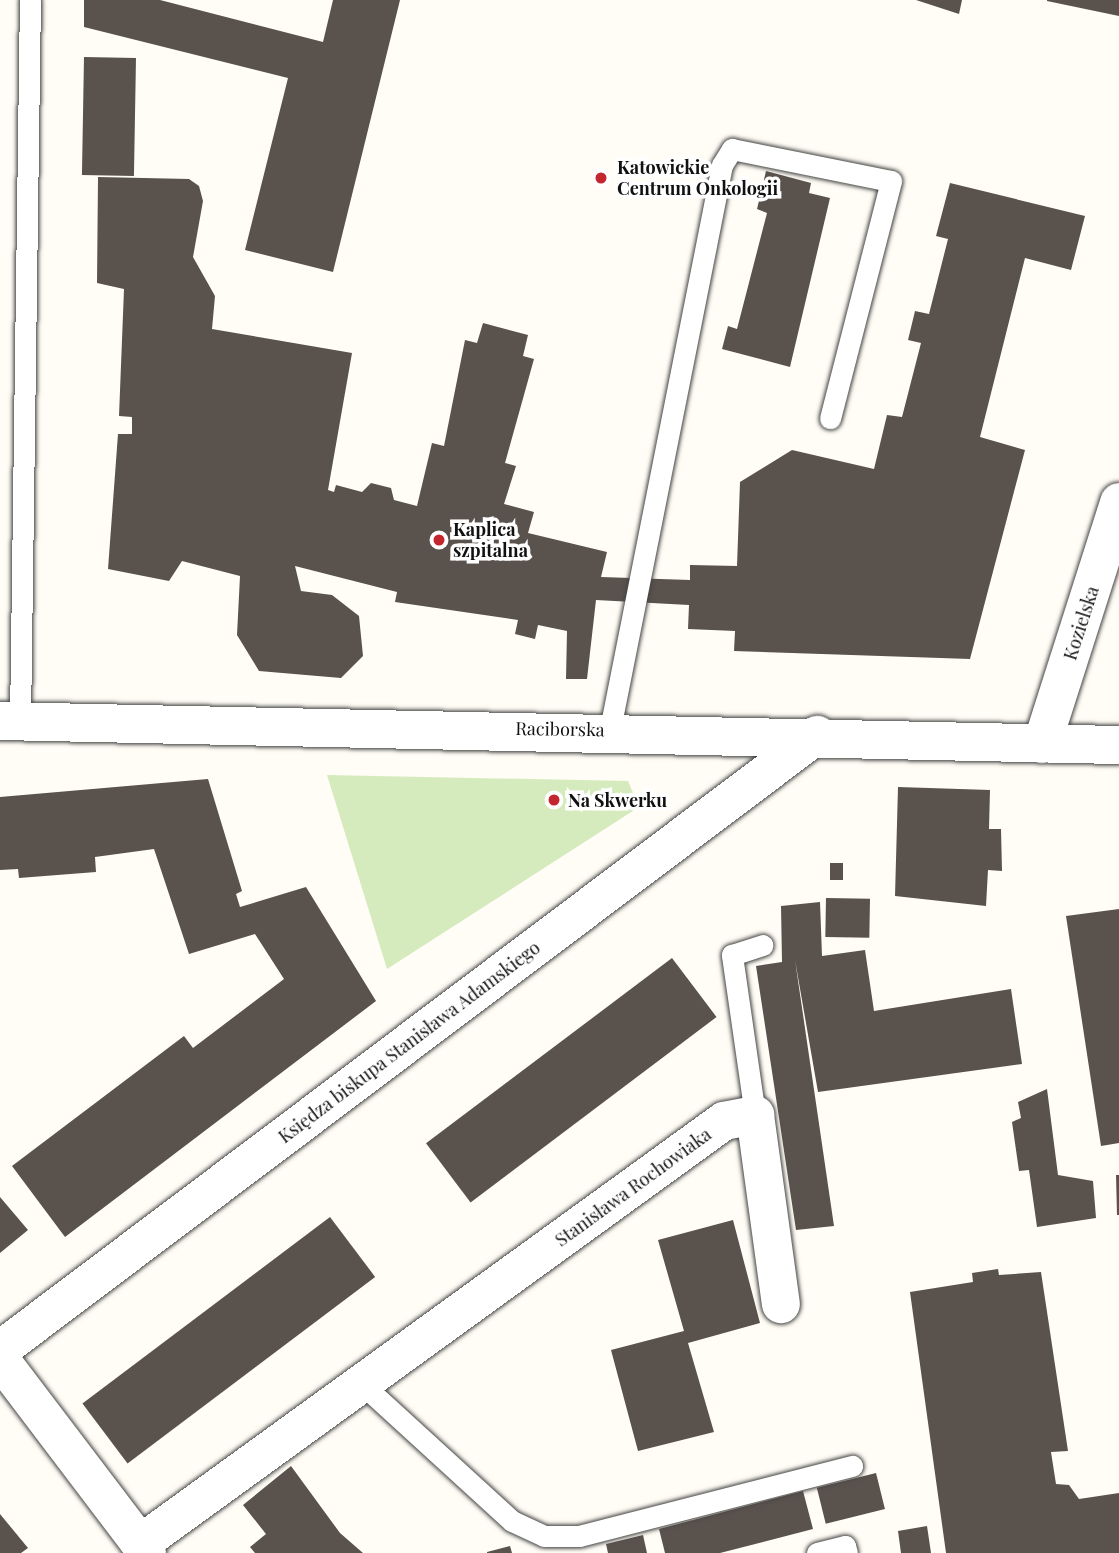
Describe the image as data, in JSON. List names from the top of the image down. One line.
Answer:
{"streets":{"street":["Kozielska","Raciborska","Księdza biskupa Stanisława Adamskiego","Stanisława Rochowiaka"]},"crossings":[["Kozielska","Raciborska"],["Raciborska","Księdza biskupa Stanisława Adamskiego"]],"places":["Katowickie Centrum Onkologii","Kaplica szpitalna","Na Skwerku"]}
